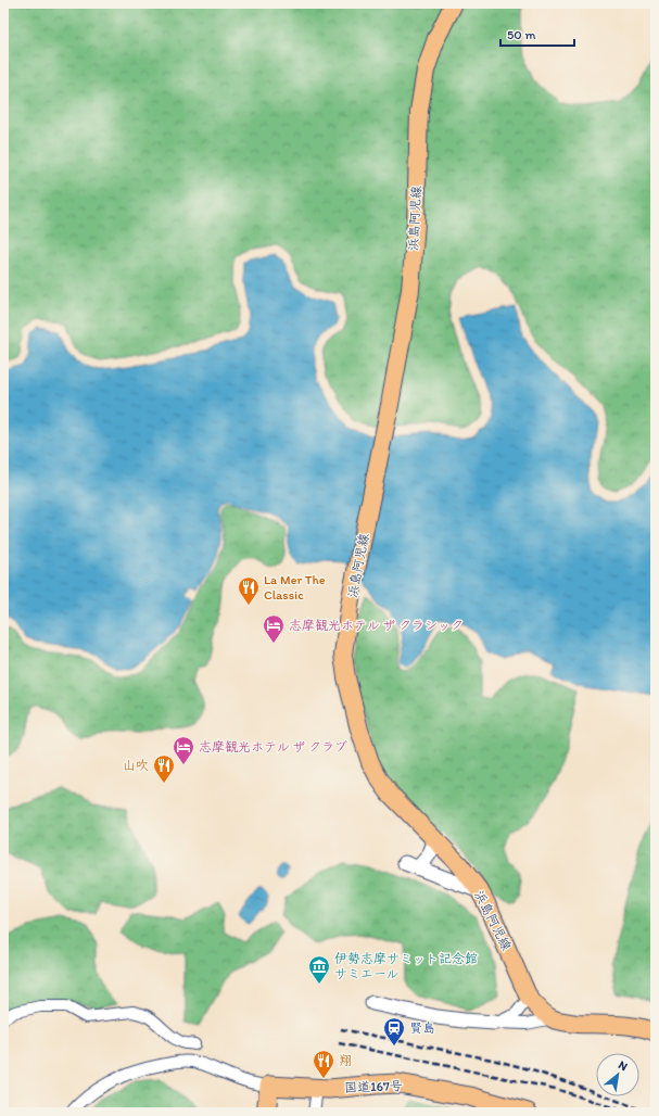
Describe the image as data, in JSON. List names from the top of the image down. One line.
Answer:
{"streets":{"highway":["国道167号"],"main road":["浜島阿児線"]},"places":{"restaurant":["La Mer The Classic","山吹","翔"],"hotel":["志摩観光ホテル ザ クラシック","志摩観光ホテル ザ クラブ"],"museum":["伊勢志摩サミット記念館 サミエール"],"station":["賢島"]},"scale_bar":"50 m","north":"top right"}
